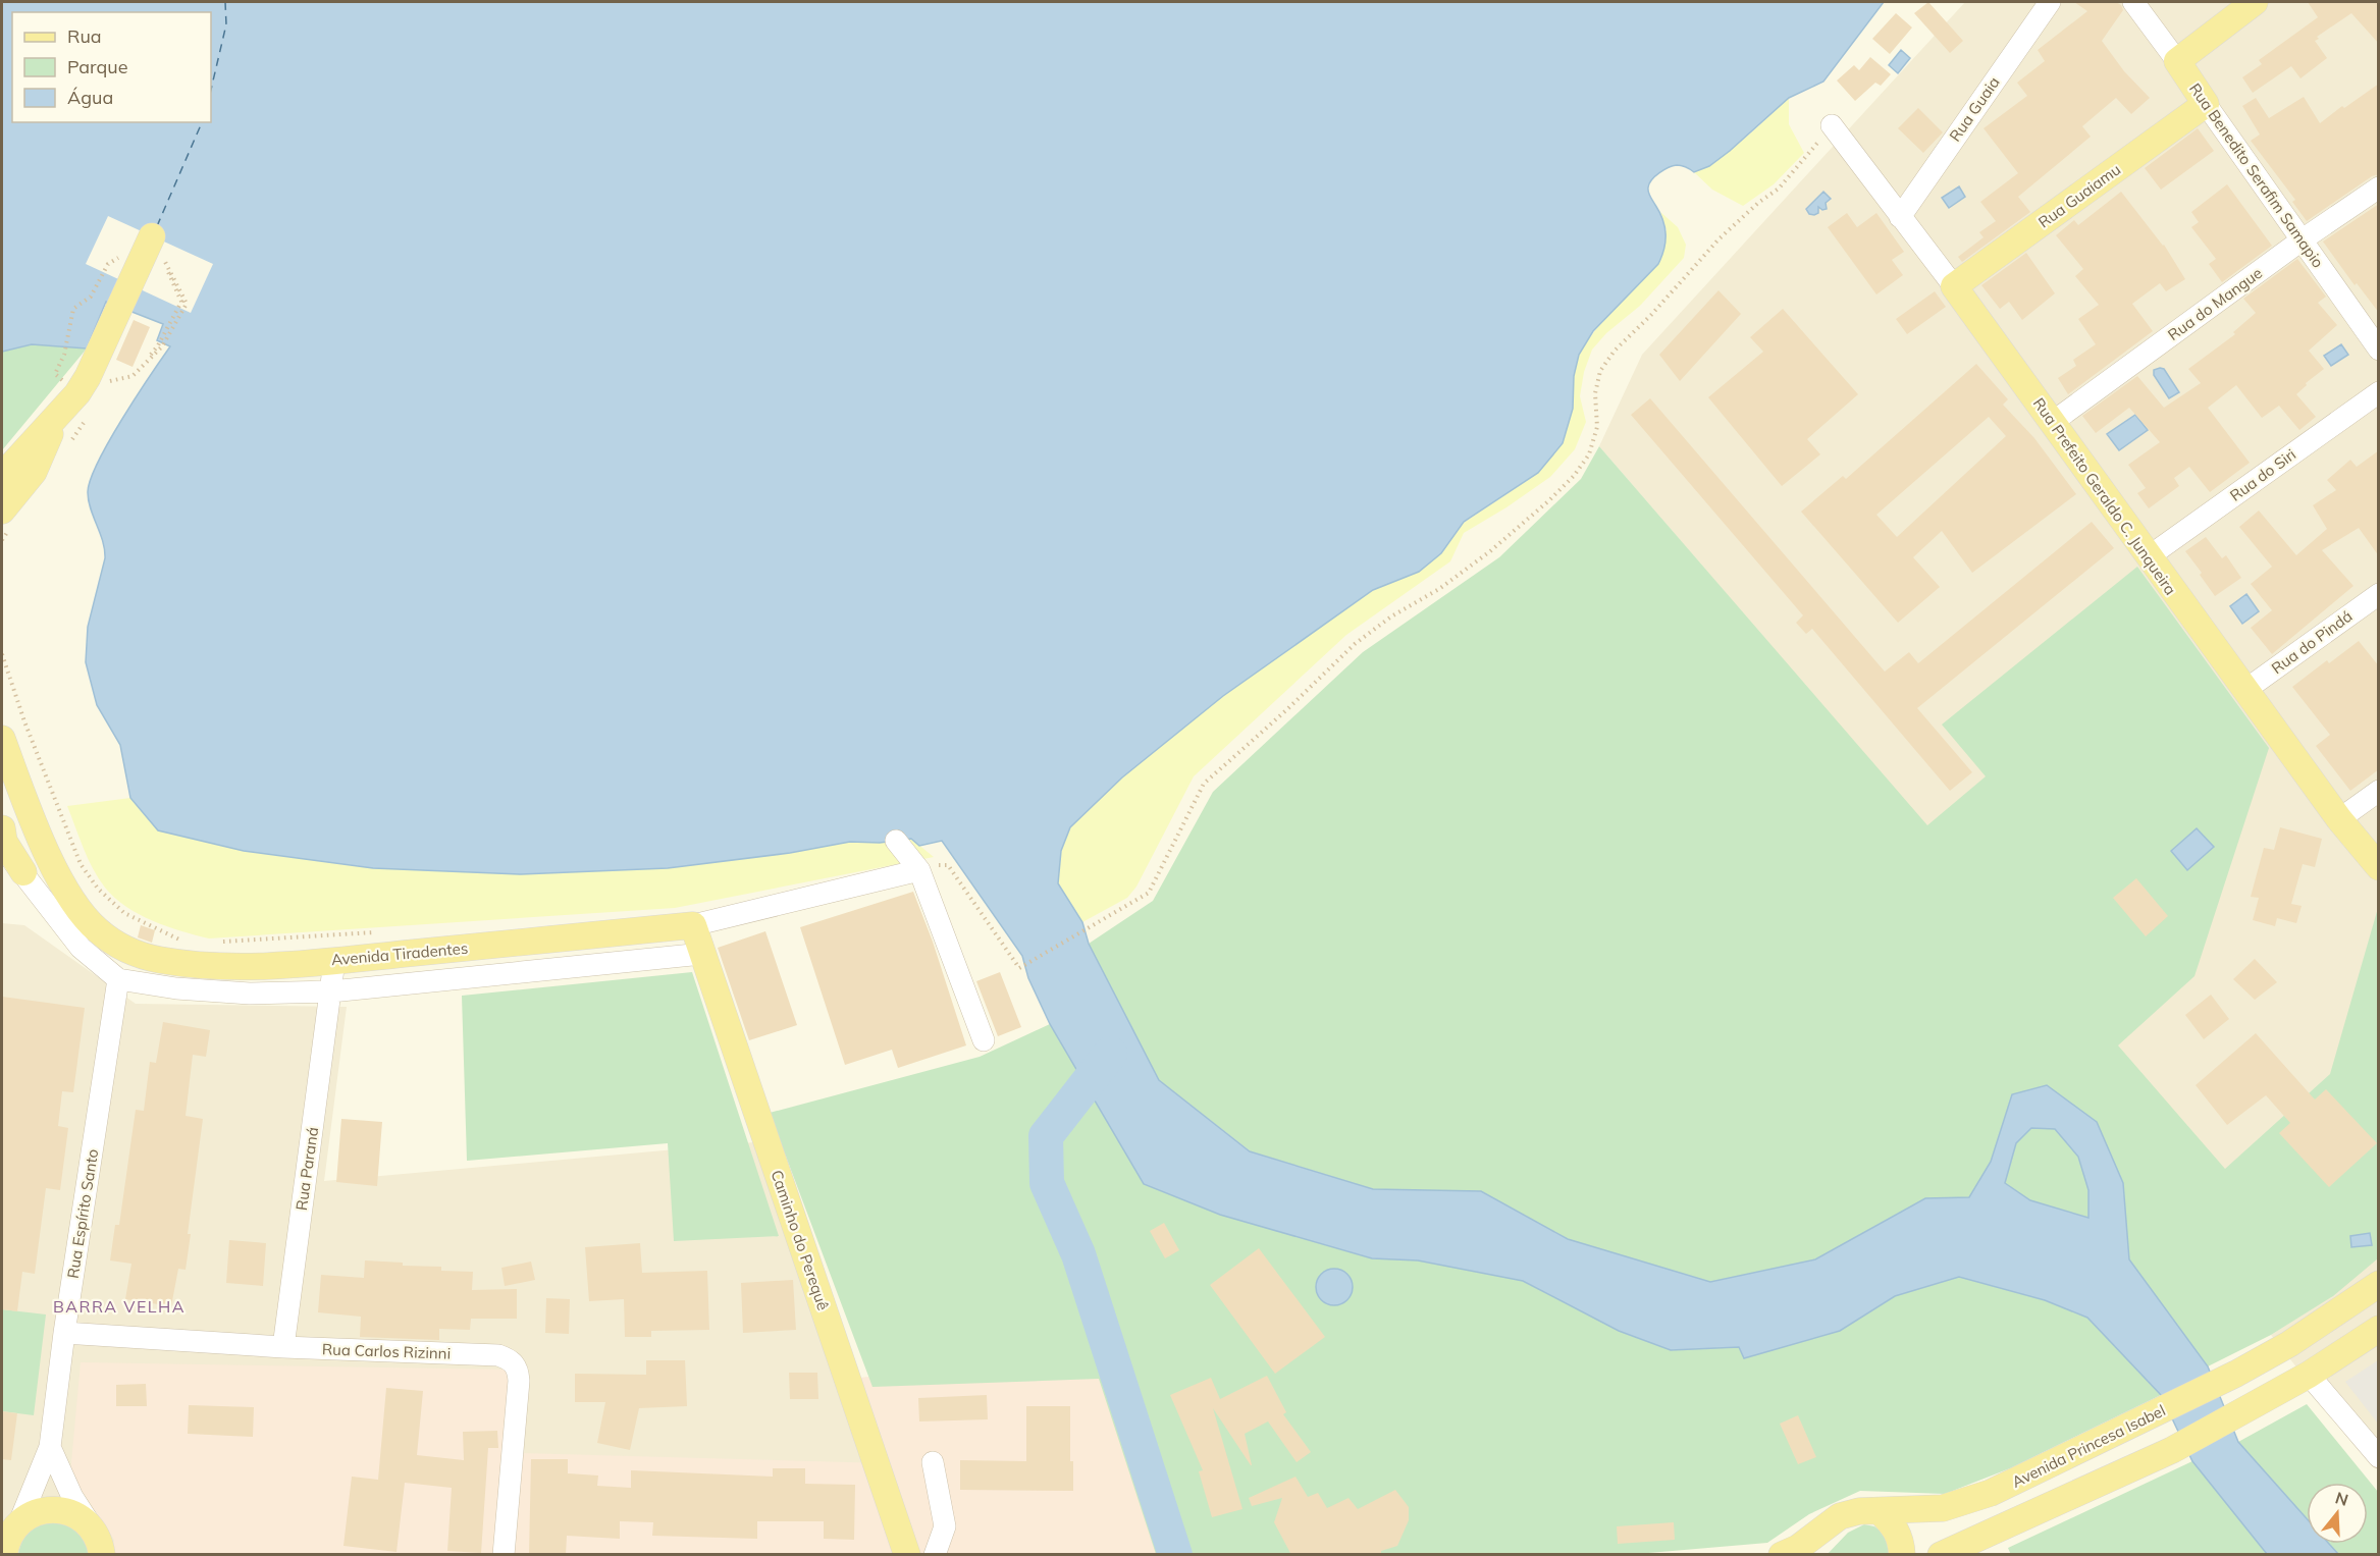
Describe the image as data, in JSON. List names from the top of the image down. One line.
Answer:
{"streets":{"main road":["Rua Benedito Serafim Samapio","Rua Guaiamu","Rua Prefeito Geraldo C. Junqueira","Avenida Tiradentes","Caminho do Perequê","Avenida Princesa Isabel"],"street":["Rua Guaia","Rua do Mangue","Rua do Siri","Rua do Pindá","Rua Paraná","Rua Espírito Santo","Rua Carlos Rizinni"]},"crossings":[["Rua Guaia","Rua Prefeito Geraldo C. Junqueira"],["Rua Benedito Serafim Samapio","Rua Guaiamu"],["Rua Benedito Serafim Samapio","Rua do Mangue"],["Rua Guaiamu","Rua Prefeito Geraldo C. Junqueira"],["Rua do Mangue","Rua Prefeito Geraldo C. Junqueira"],["Rua do Siri","Rua Prefeito Geraldo C. Junqueira"],["Rua Prefeito Geraldo C. Junqueira","Rua do Pindá"],["Avenida Tiradentes","Rua Paraná"],["Avenida Tiradentes","Rua Espírito Santo"],["Avenida Tiradentes","Caminho do Perequê"],["Rua Paraná","Rua Carlos Rizinni"],["Rua Espírito Santo","Rua Carlos Rizinni"]],"districts":["BARRA VELHA"],"legend":["Rua","Parque","Água"],"north":"top"}
